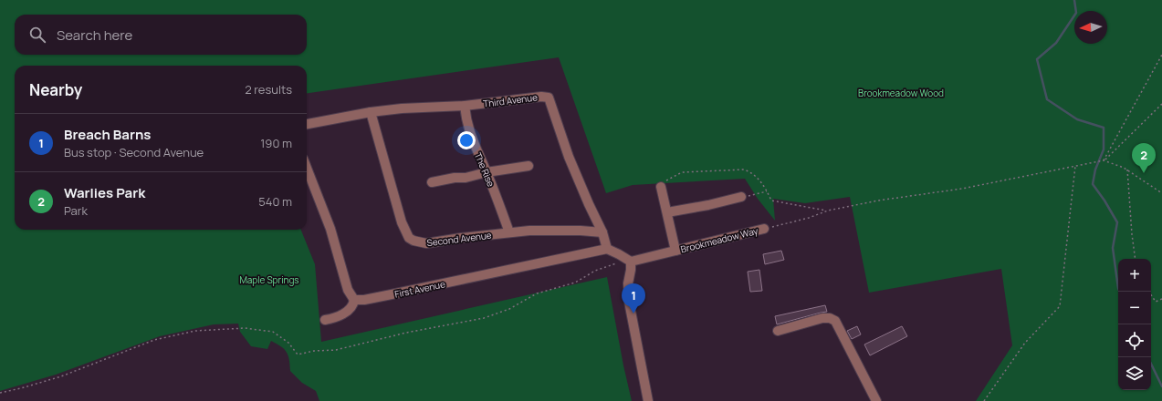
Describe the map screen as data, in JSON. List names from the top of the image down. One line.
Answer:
{"streets":{"street":["Third Avenue","The Rise","Second Avenue","Brookmeadow Way","First Avenue"]},"crossings":[["Third Avenue","The Rise"],["Third Avenue","Second Avenue"],["The Rise","Second Avenue"]],"parks":["Brookmeadow Wood","Maple Springs"],"north":"left","page":{"search":"Search here","heading":["Nearby","2 results"],"list":[{"mark":"1","name":"Breach Barns","note":"Bus stop · Second Avenue","value":"190 m"},{"mark":"2","name":"Warlies Park","note":"Park","value":"540 m"}],"pins":["2","1"],"map_buttons":["+","−"]}}
